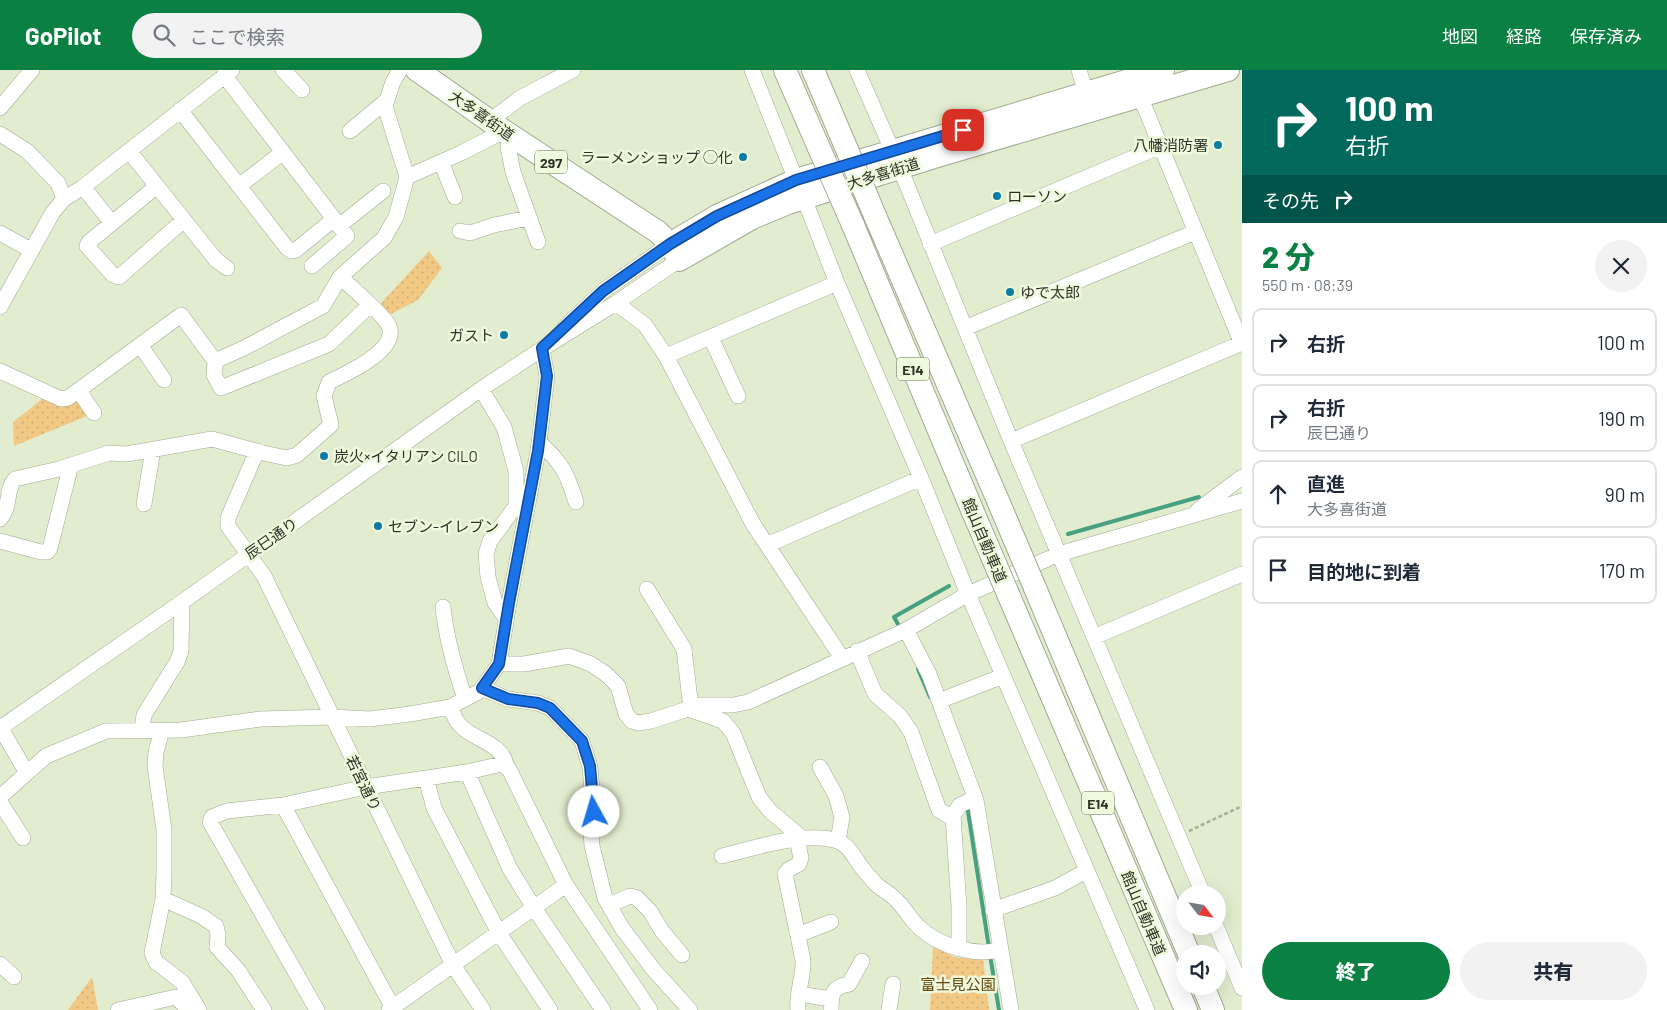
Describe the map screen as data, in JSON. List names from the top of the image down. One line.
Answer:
{"streets":{"highway":["大多喜街道","297","E14","館山自動車道"],"street":["辰巳通り","若宮通り"]},"crossings":[["大多喜街道","辰巳通り"],["辰巳通り","若宮通り"]],"parks":["富士見公園"],"places":["八幡消防署","ラーメンショップ ◯化","ローソン","ゆで太郎","ガスト","炭火×イタリアン CILO","セブン-イレブン"],"north":"bottom right","page":{"header":"GoPilot","search":"ここで検索","nav":["地図","経路","保存済み"],"turn":["100 m","右折"],"then":"その先","heading":["2 分","550 m · 08:39"],"list":[{"name":"右折","value":"100 m"},{"name":"右折","note":"辰巳通り","value":"190 m"},{"name":"直進","note":"大多喜街道","value":"90 m"},{"name":"目的地に到着","value":"170 m"}],"buttons":["終了","共有"]}}
